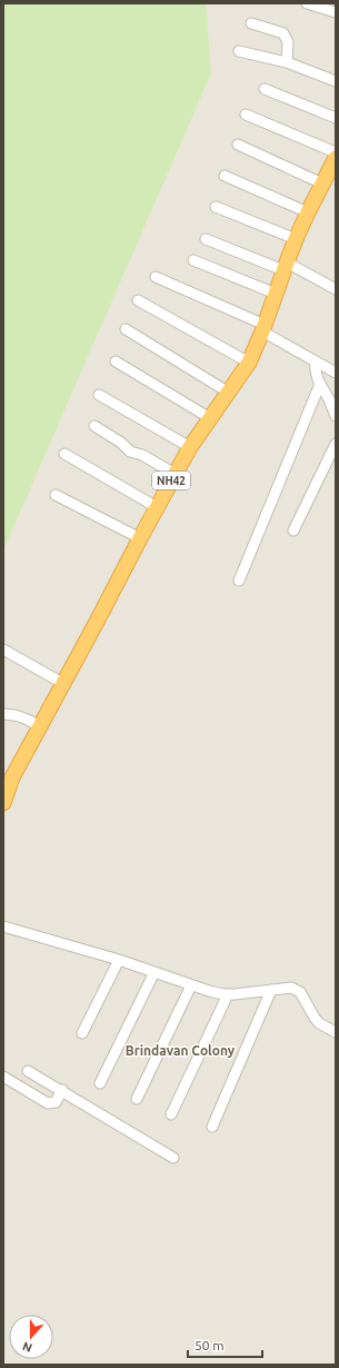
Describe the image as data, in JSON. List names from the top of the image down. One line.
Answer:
{"streets":{"highway":["NH42"]},"districts":["Brindavan Colony"],"scale_bar":"50 m","north":"bottom"}
